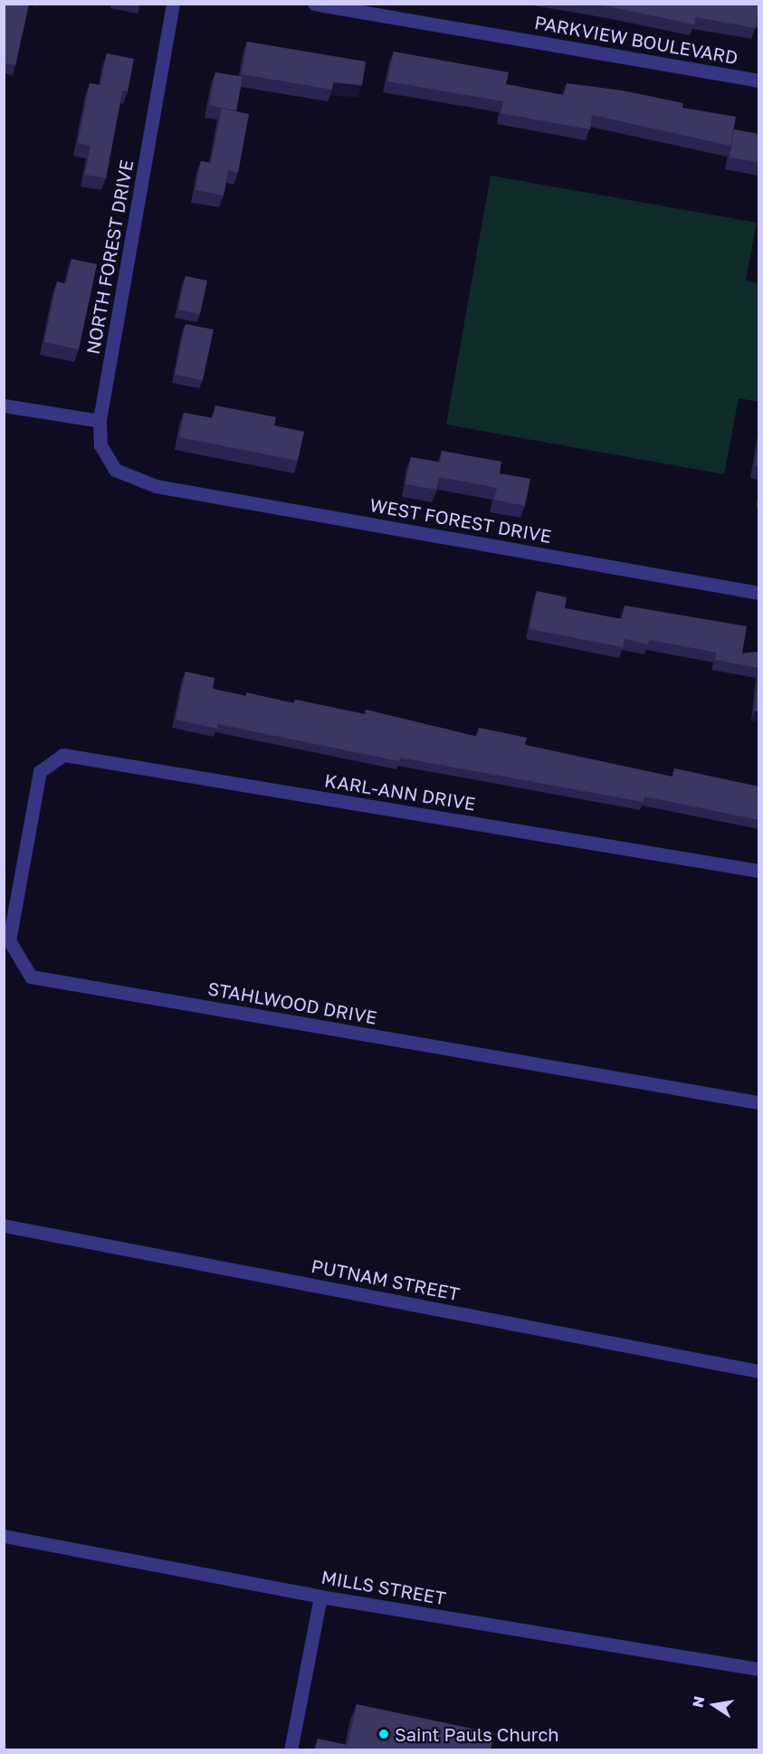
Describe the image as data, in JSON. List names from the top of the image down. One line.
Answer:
{"streets":{"street":["PARKVIEW BOULEVARD","NORTH FOREST DRIVE","WEST FOREST DRIVE","KARL-ANN DRIVE","STAHLWOOD DRIVE","PUTNAM STREET","MILLS STREET"]},"crossings":[["NORTH FOREST DRIVE","WEST FOREST DRIVE"],["KARL-ANN DRIVE","STAHLWOOD DRIVE"]],"places":["Saint Pauls Church"],"north":"left"}
